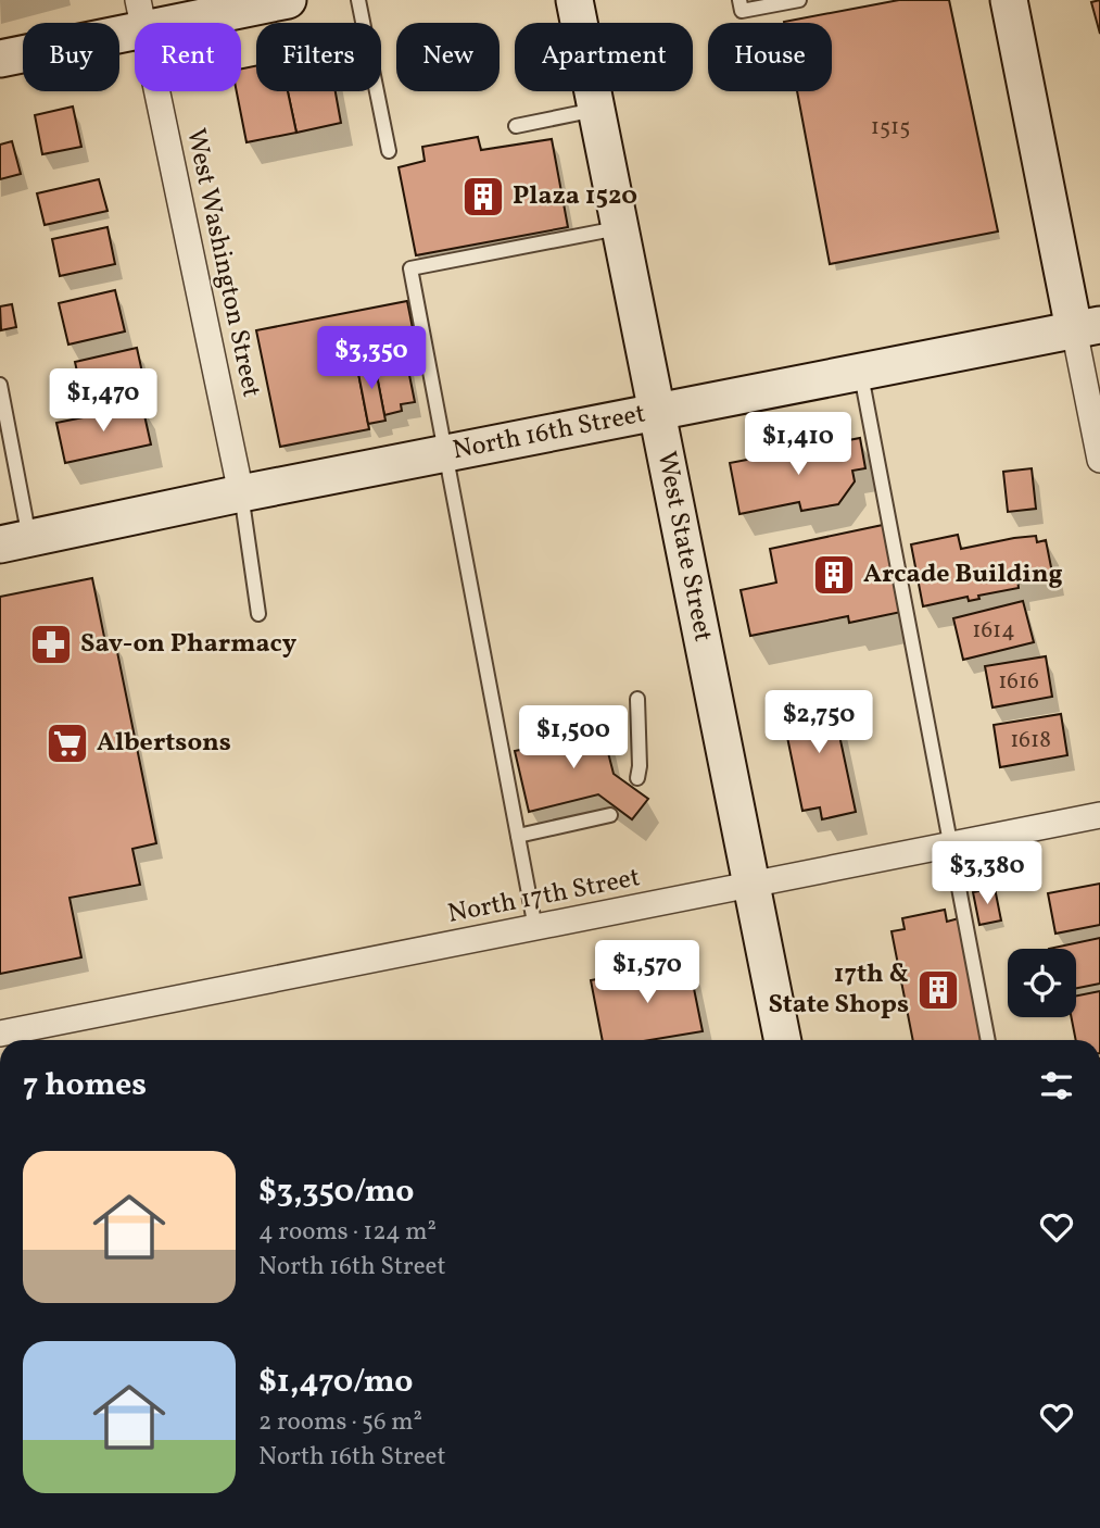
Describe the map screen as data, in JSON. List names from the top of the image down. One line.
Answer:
{"streets":{"main road":["North 16th Street","West State Street"],"street":["West Washington Street","North 17th Street"]},"crossings":[["West Washington Street","North 16th Street"],["North 16th Street","West State Street"],["West State Street","North 17th Street"]],"places":{"building":["Plaza 1520","Arcade Building","17th & State Shops"],"pharmacy":["Sav-on Pharmacy"],"supermarket":["Albertsons"]},"house_numbers":["1515","1614","1616","1618"],"page":{"chip":["Buy","Rent","Filters","New","Apartment","House"],"price":["$3,350","$1,470","$1,410","$2,750","$1,500","$3,380","$1,570"],"heading":"7 homes","list":[{"name":"$3,350/mo","note":"4 rooms · 124 m² · North 16th Street"},{"name":"$1,470/mo","note":"2 rooms · 56 m² · North 16th Street"}]}}
